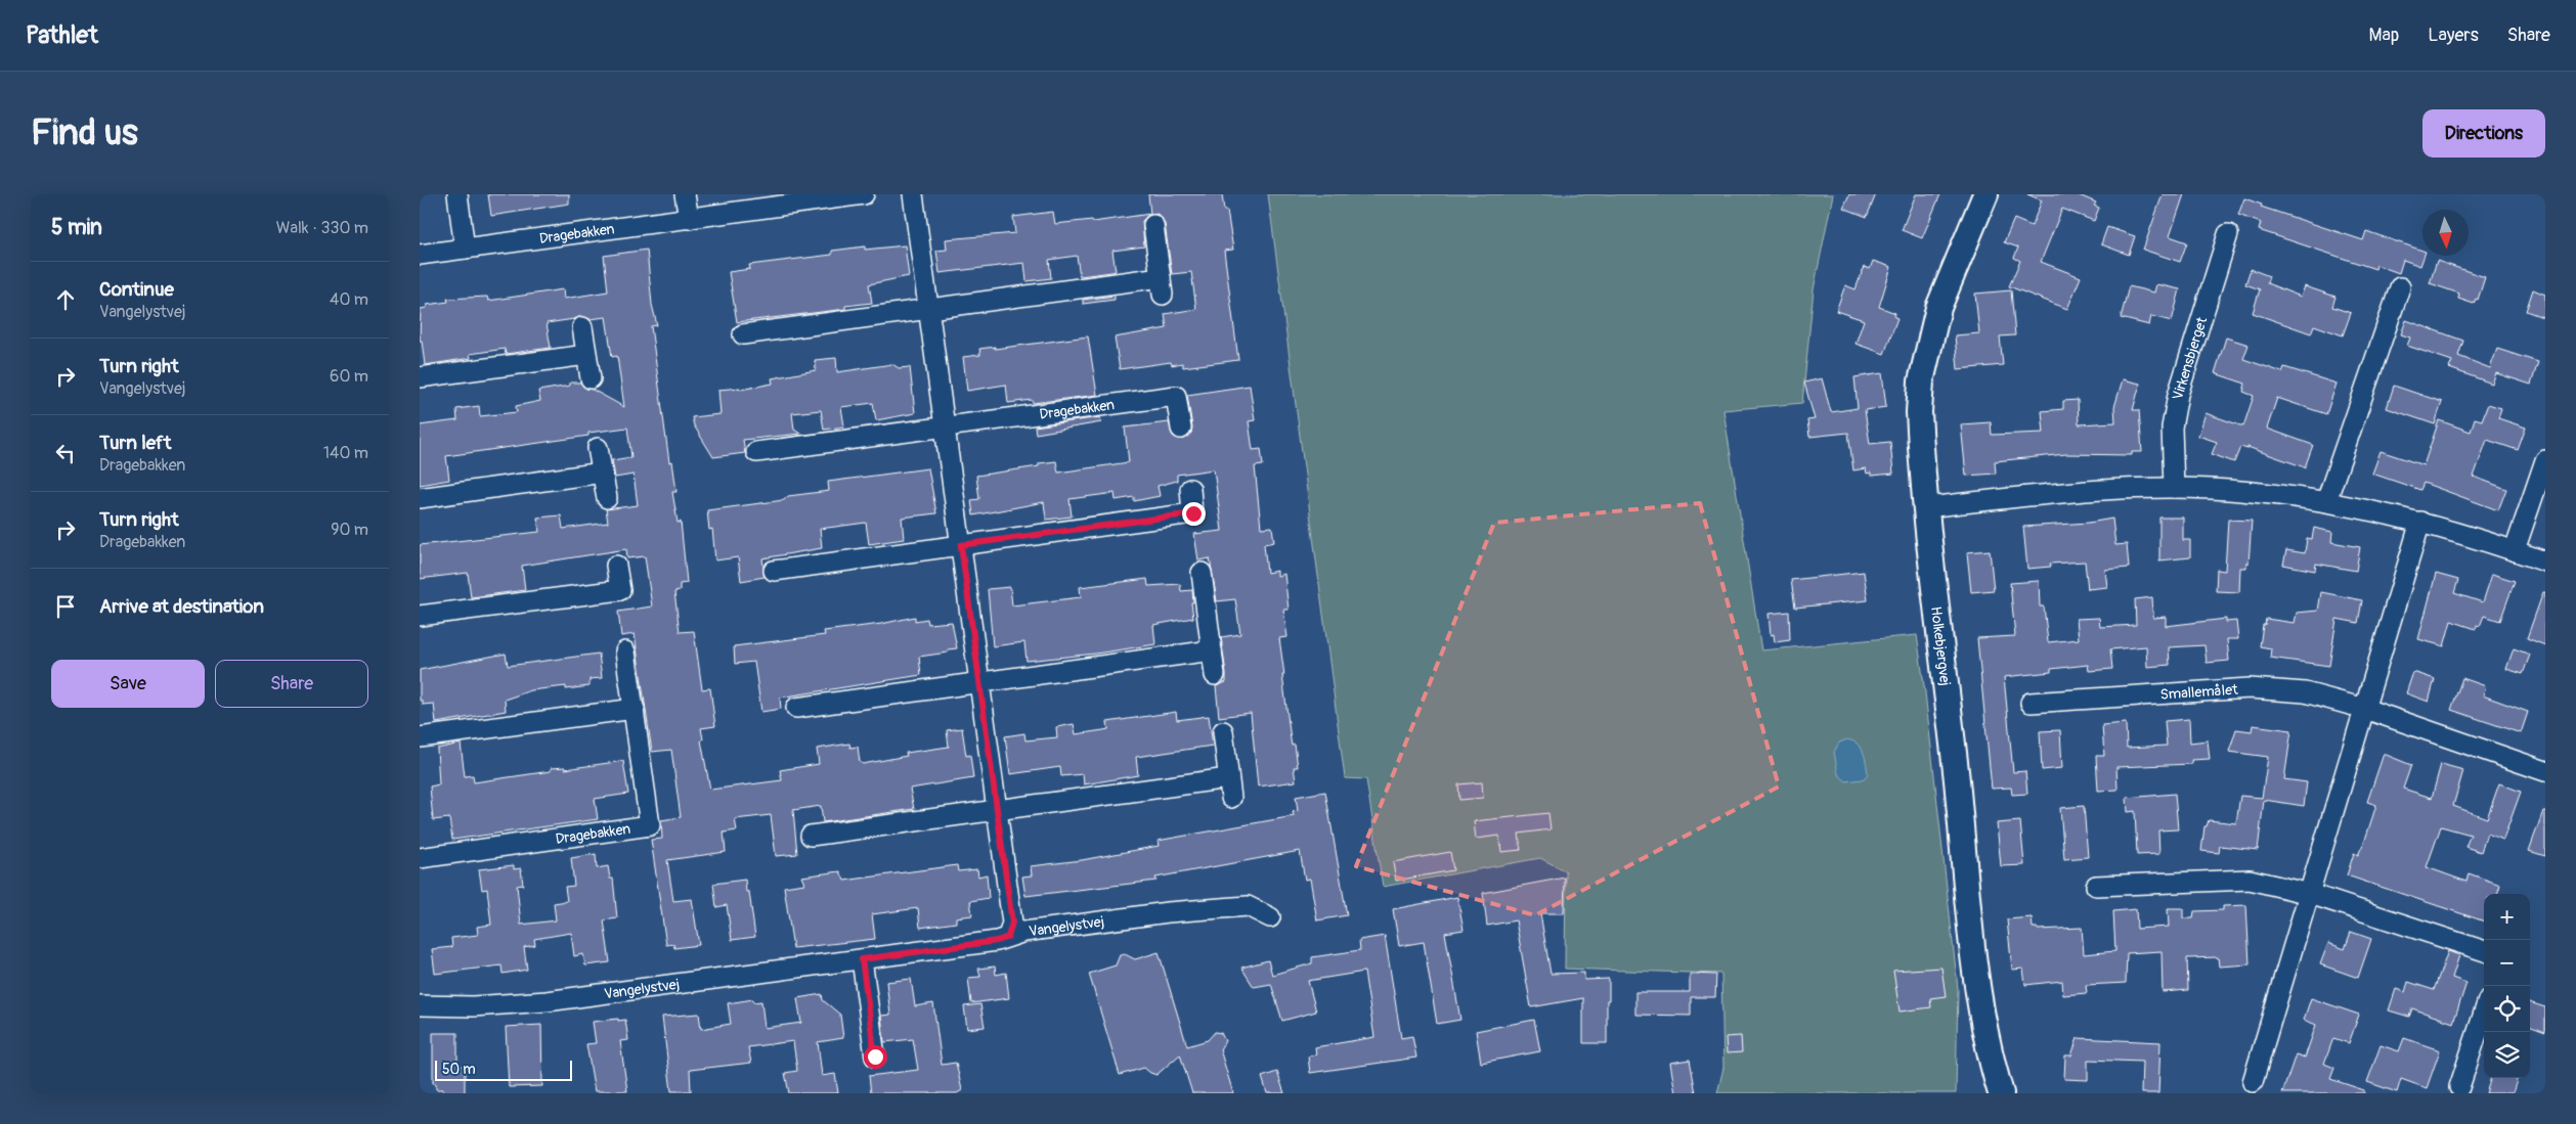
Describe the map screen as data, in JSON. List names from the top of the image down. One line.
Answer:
{"streets":{"street":["Dragebakken","Virkensbjerget","Holkebjergvej","Smallemålet","Vangelystvej"]},"scale_bar":"50 m","north":"bottom","page":{"header":"Pathlet","nav":["Map","Layers","Share"],"buttons":["Directions",["Save","Share"]],"title":"Find us","heading":["5 min","Walk · 330 m"],"list":[["Continue","Vangelystvej","40 m"],["Turn right","Vangelystvej","60 m"],["Turn left","Dragebakken","140 m"],["Turn right","Dragebakken","90 m"],"Arrive at destination"],"map_buttons":["+","−"],"scale":"50 m"}}
